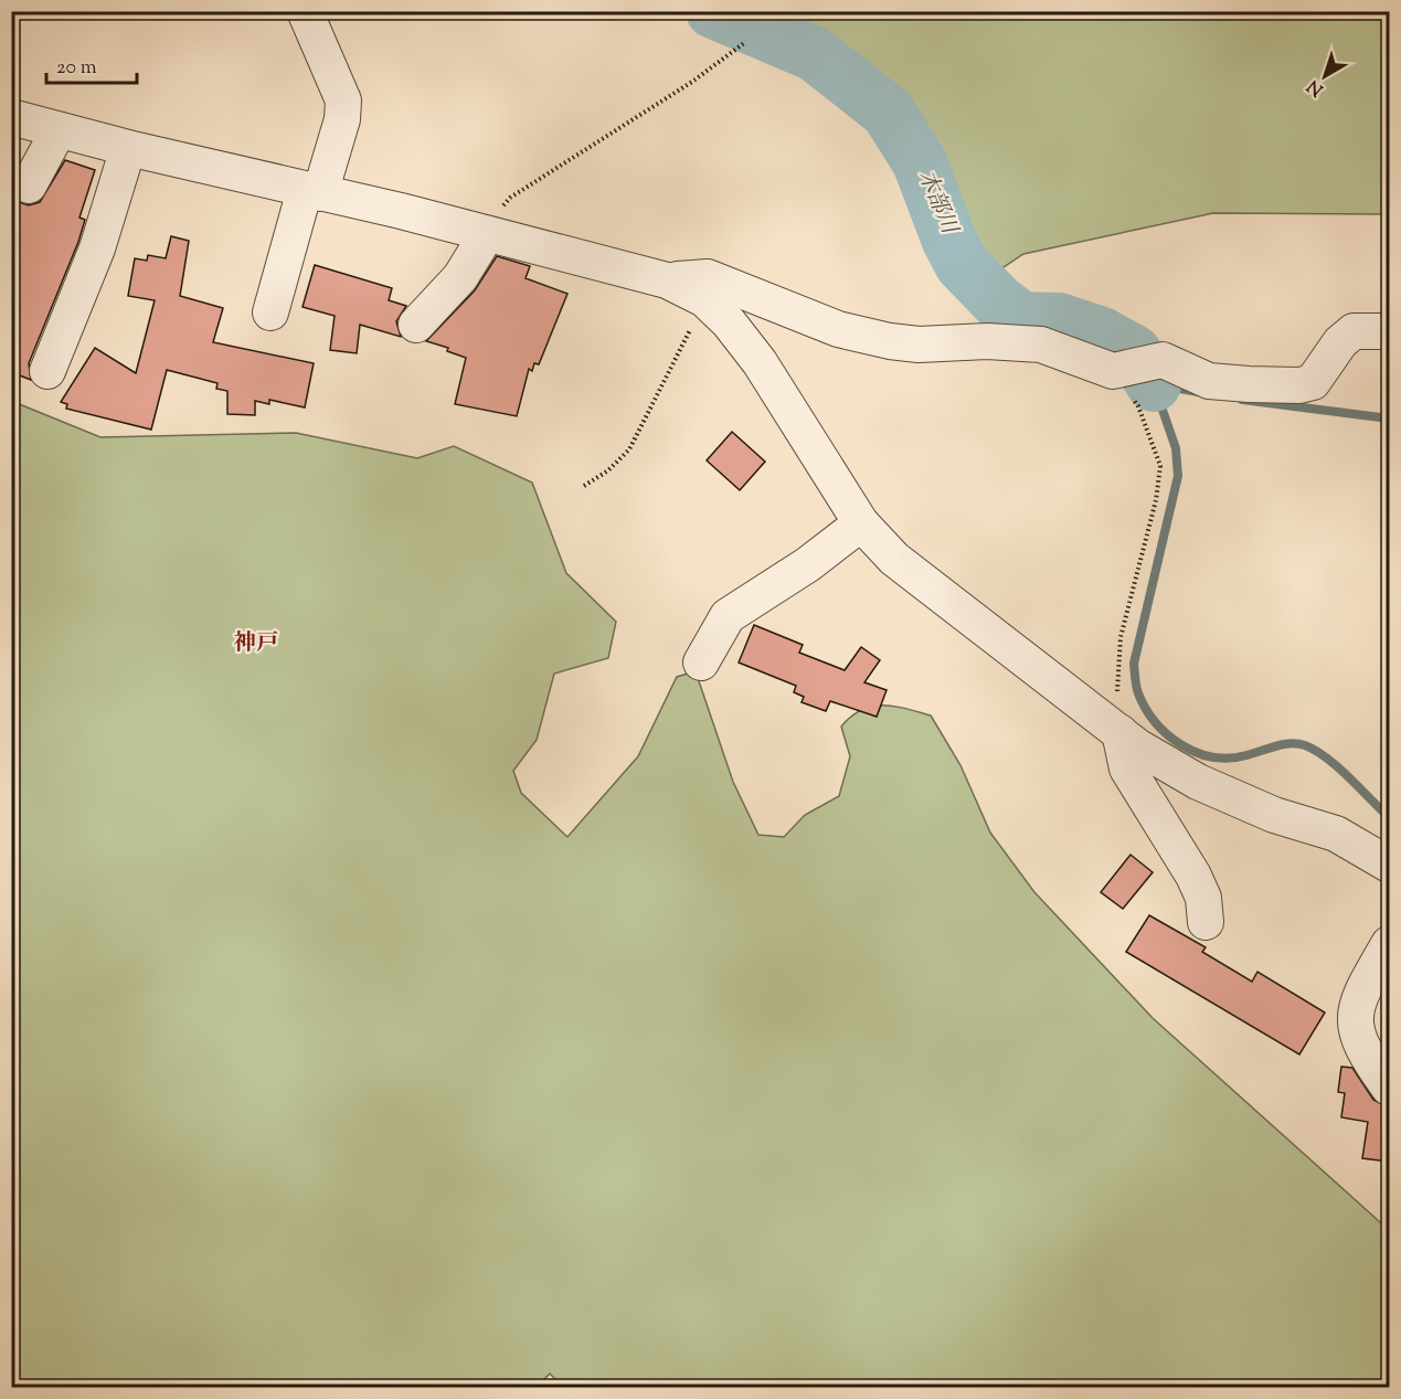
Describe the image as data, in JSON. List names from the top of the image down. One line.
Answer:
{"districts":["神戸"],"water":["木部川"],"scale_bar":"20 m","north":"bottom left"}
